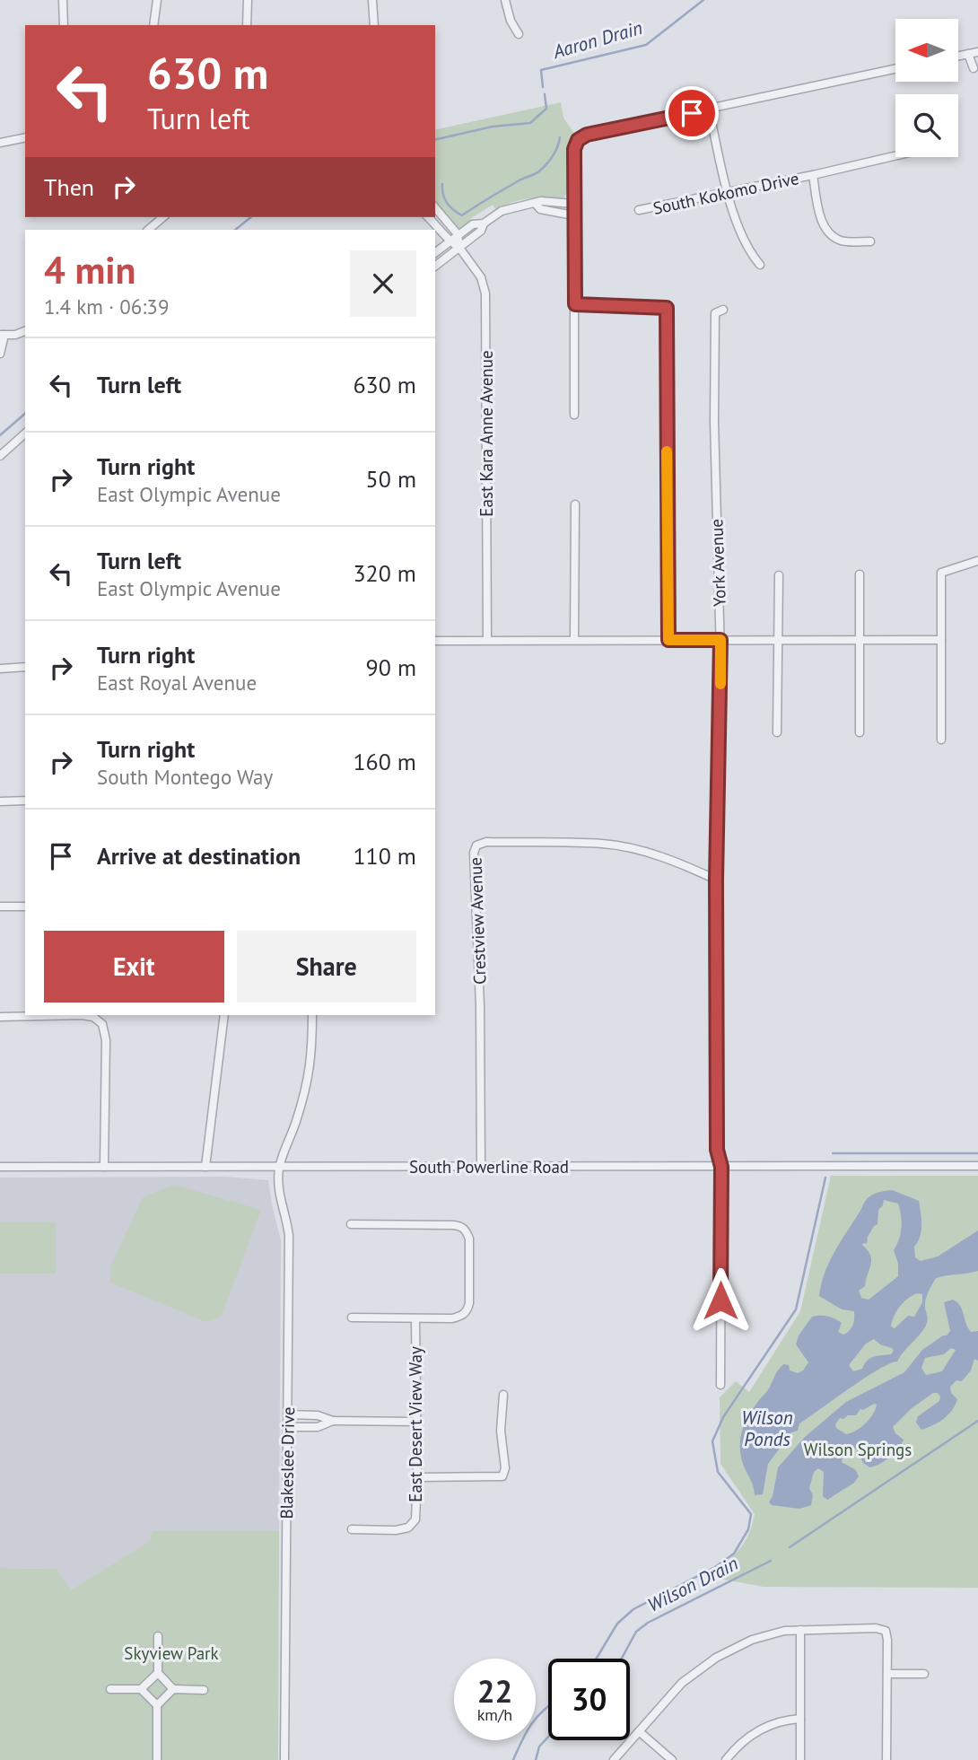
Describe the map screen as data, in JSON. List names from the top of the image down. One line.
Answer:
{"streets":{"street":["South Kokomo Drive","East Kara Anne Avenue","York Avenue","Crestview Avenue","South Powerline Road","East Desert View Way","Blakeslee Drive"]},"crossings":[["York Avenue","Crestview Avenue"],["York Avenue","South Powerline Road"],["Crestview Avenue","South Powerline Road"],["South Powerline Road","Blakeslee Drive"]],"water":["Aaron Drain","Wilson Ponds","Wilson Drain"],"parks":["Wilson Springs","Skyview Park"],"north":"left","page":{"turn":["630 m","Turn left"],"then":"Then","heading":["4 min","1.4 km · 06:39"],"list":[{"name":"Turn left","value":"630 m"},{"name":"Turn right","note":"East Olympic Avenue","value":"50 m"},{"name":"Turn left","note":"East Olympic Avenue","value":"320 m"},{"name":"Turn right","note":"East Royal Avenue","value":"90 m"},{"name":"Turn right","note":"South Montego Way","value":"160 m"},{"name":"Arrive at destination","value":"110 m"}],"buttons":["Exit","Share"],"speed":"22 km/h","limit":"30"}}
